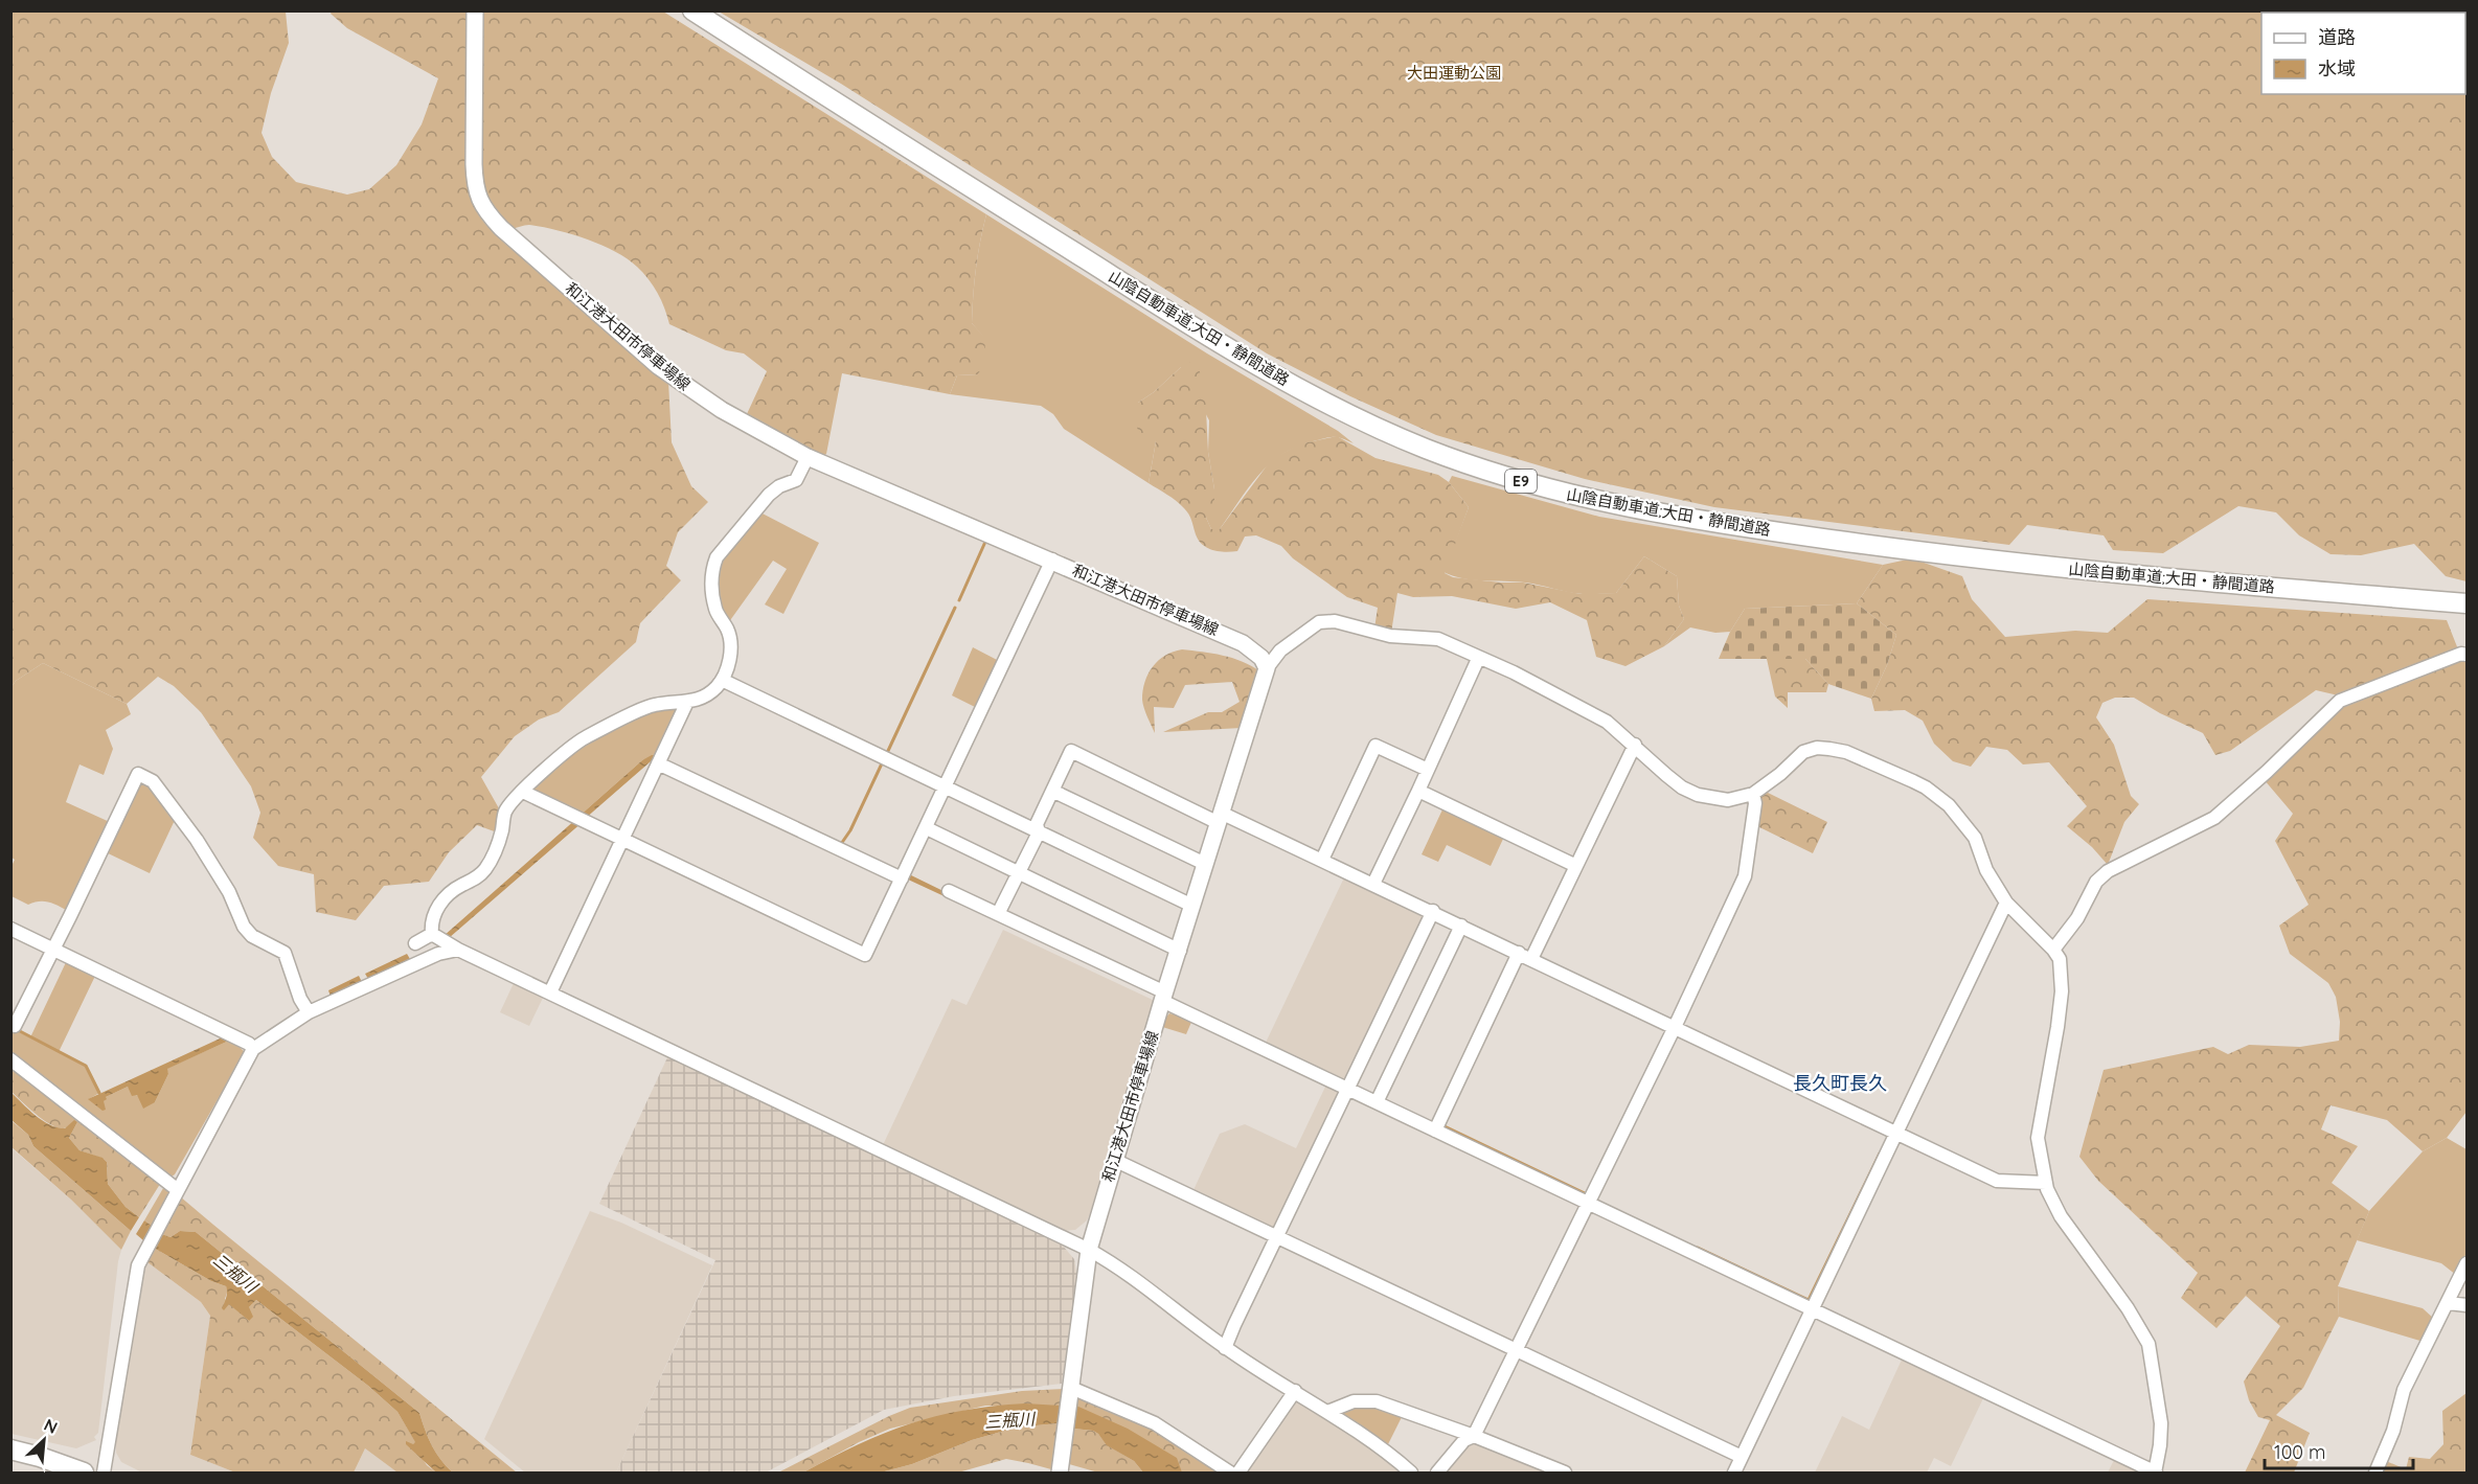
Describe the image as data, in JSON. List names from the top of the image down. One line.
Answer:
{"streets":{"highway":["山陰自動車道;大田・静間道路","E9"],"main road":["和江港大田市停車場線"]},"districts":["長久町長久"],"water":["三瓶川"],"parks":["大田運動公園"],"legend":["道路","水域"],"scale_bar":"100 m","north":"top right"}
